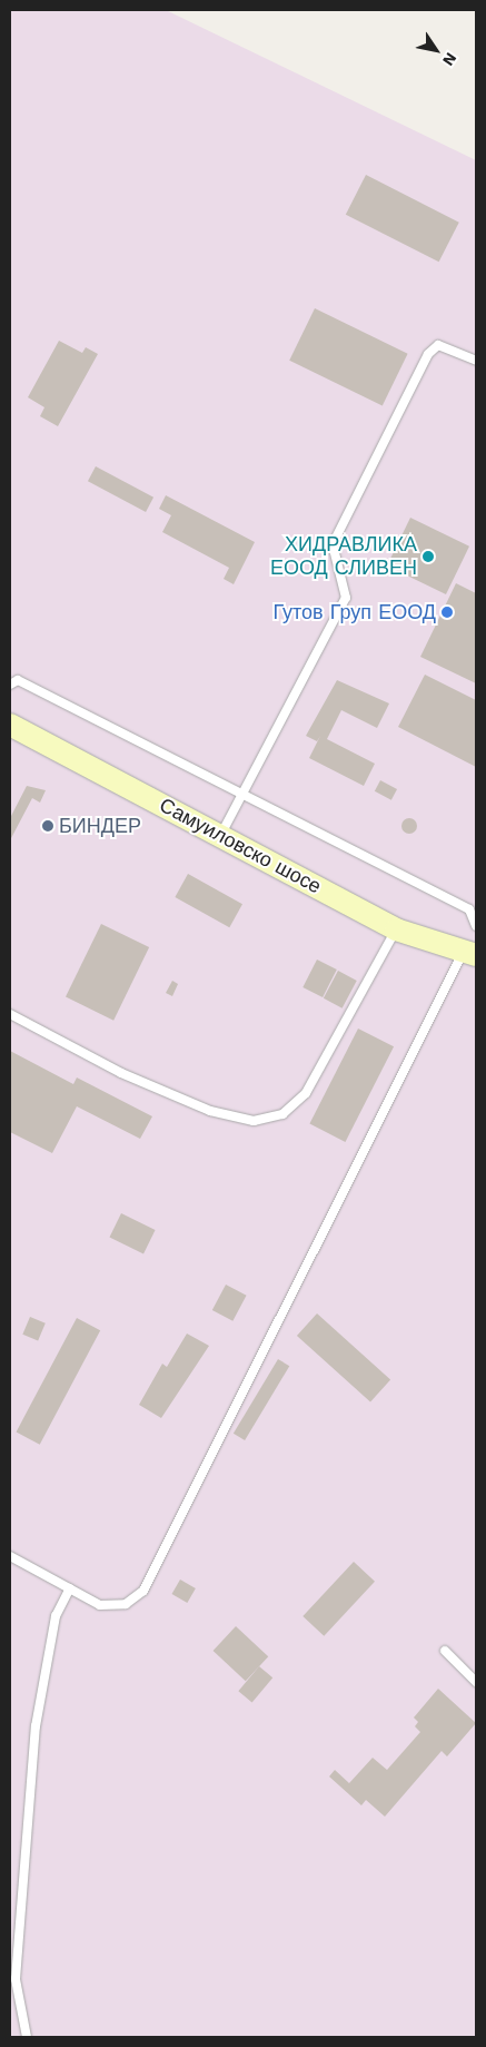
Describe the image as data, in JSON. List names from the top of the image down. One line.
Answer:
{"streets":{"street":["Самуиловско шосе"]},"places":["ХИДРАВЛИКА ЕООД СЛИВЕН","Гутов Груп ЕООД","БИНДЕР"],"north":"bottom right"}
